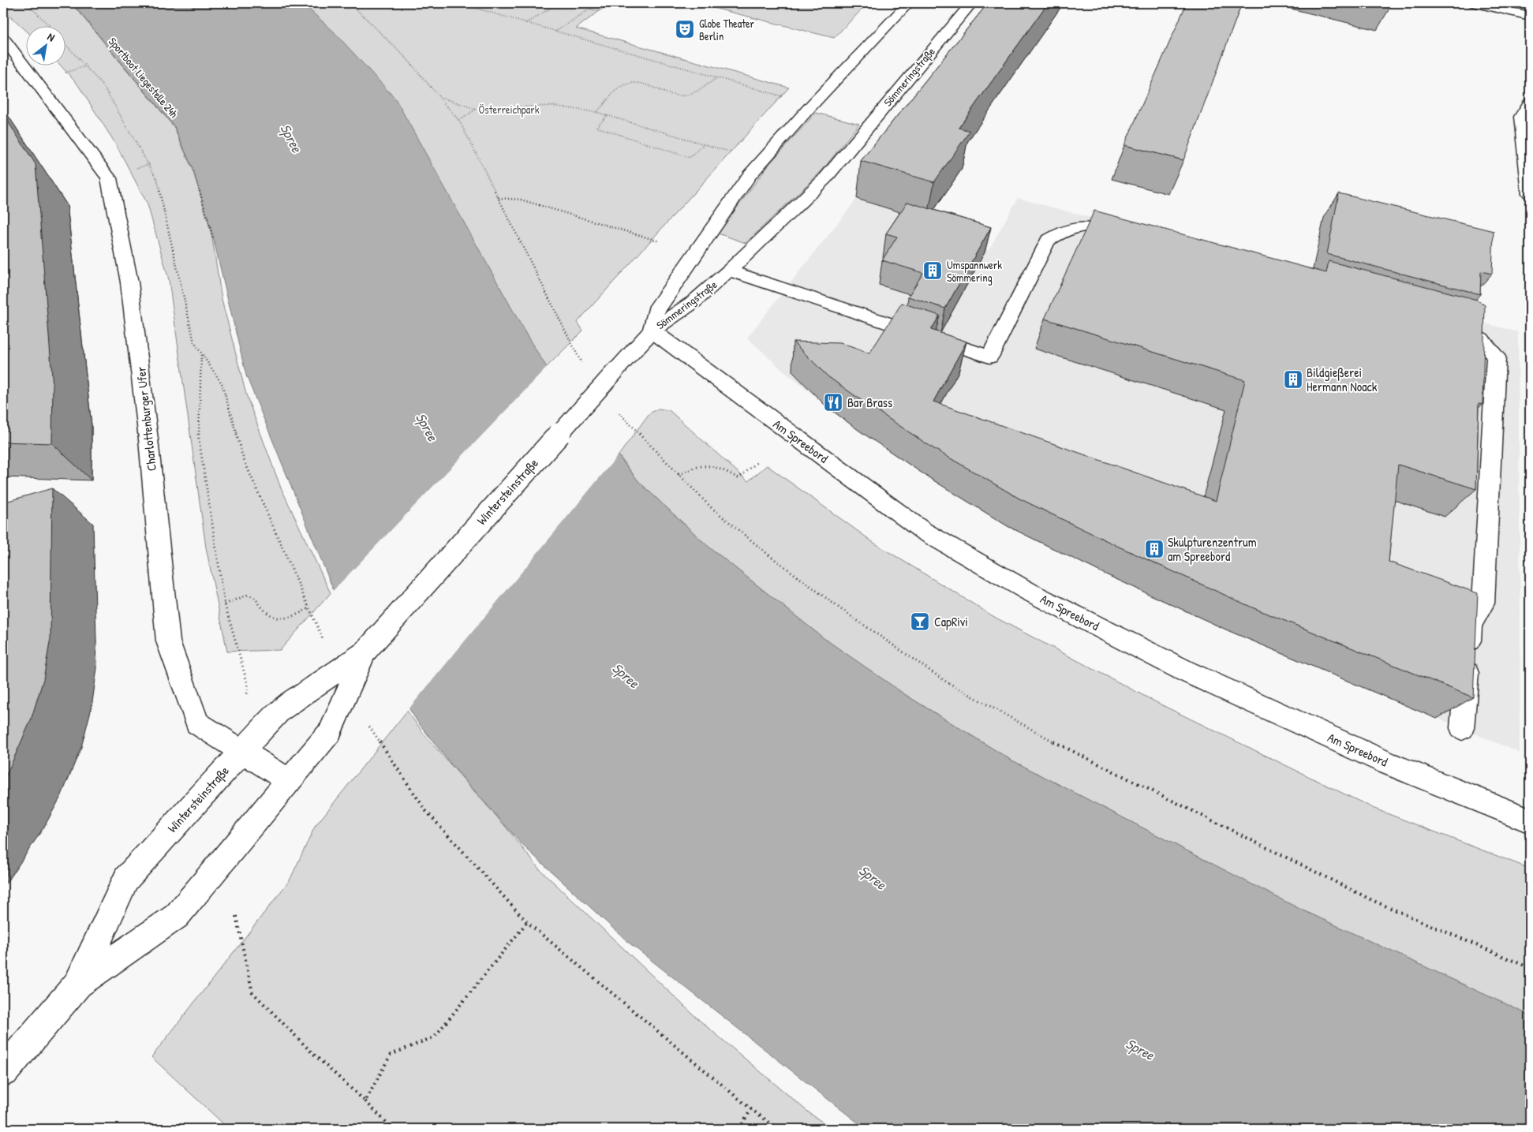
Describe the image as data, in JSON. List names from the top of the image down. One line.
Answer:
{"streets":{"street":["Sömmeringstraße","Charlottenburger Ufer","Am Spreebord","Wintersteinstraße"],"path":["Sportboot Liegestelle 24h"]},"crossings":[["Sömmeringstraße","Am Spreebord"],["Sömmeringstraße","Wintersteinstraße"],["Charlottenburger Ufer","Wintersteinstraße"],["Am Spreebord","Wintersteinstraße"]],"water":["Spree"],"parks":["Österreichpark"],"places":{"theatre":["Globe Theater Berlin"],"building":["Umspannwerk Sömmering","Bildgießerei Hermann Noack","Skulpturenzentrum am Spreebord"],"restaurant":["Bar Brass"],"bar":["CapRivi"]},"north":"top right"}
